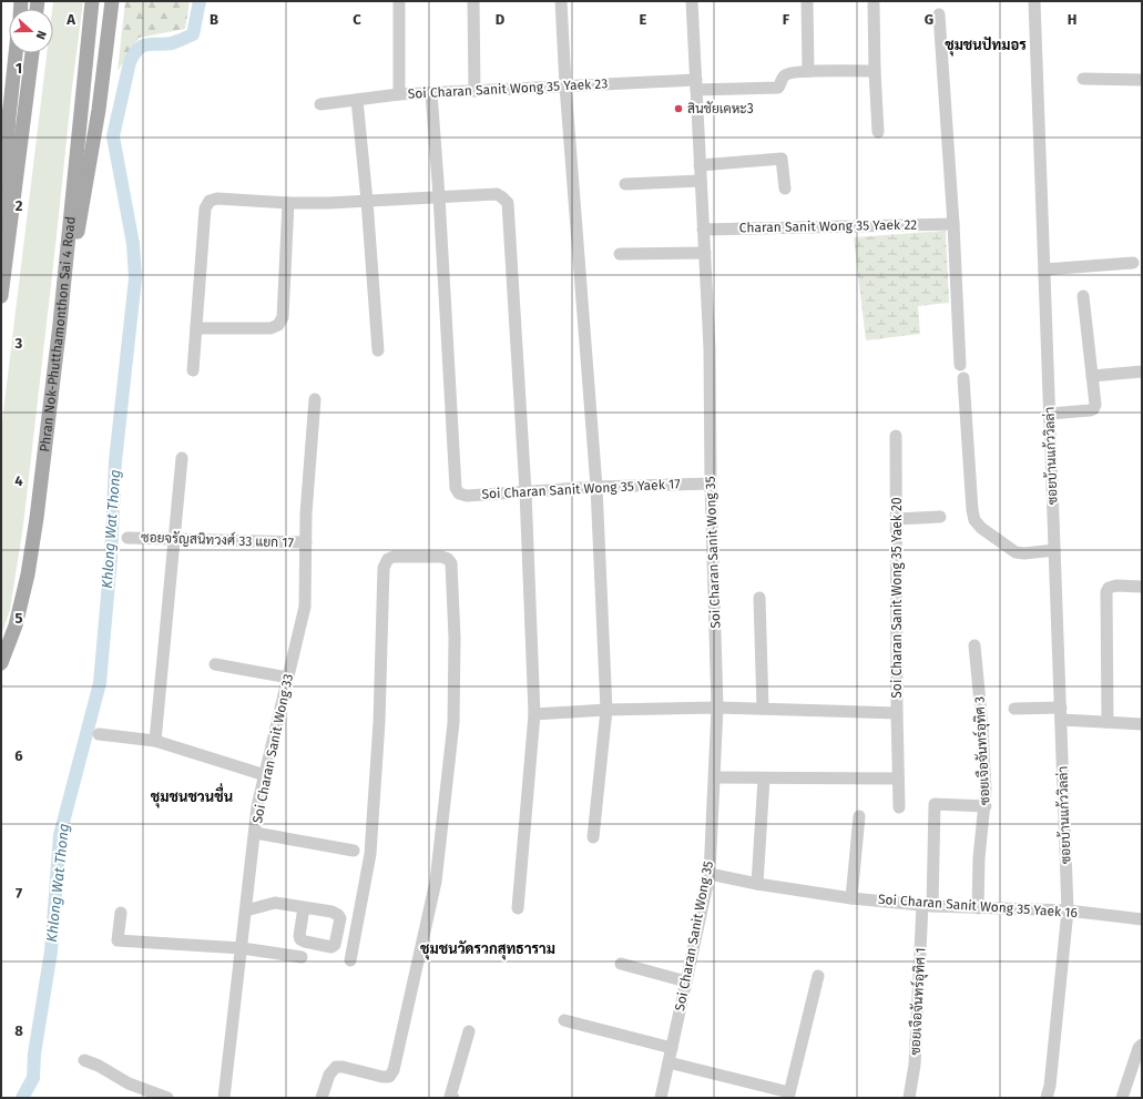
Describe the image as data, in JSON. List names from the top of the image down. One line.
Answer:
{"streets":{"main road":["Phran Nok-Phutthamonthon Sai 4 Road"],"street":["Soi Charan Sanit Wong 35 Yaek 23","Charan Sanit Wong 35 Yaek 22","ซอยบ้านแก้ววิลล่า","Soi Charan Sanit Wong 35 Yaek 17","ซอยจรัญสนิทวงศ์ 33 แยก 17","Soi Charan Sanit Wong 35","Soi Charan Sanit Wong 35 Yaek 20","Soi Charan Sanit Wong 33","ซอยเจือจันทร์อุทิศ 3","Soi Charan Sanit Wong 35 Yaek 16","ซอยเจือจันทร์อุทิศ 1"]},"crossings":[["Soi Charan Sanit Wong 35 Yaek 23","Soi Charan Sanit Wong 35"],["Charan Sanit Wong 35 Yaek 22","Soi Charan Sanit Wong 35"],["ซอยบ้านแก้ววิลล่า","Soi Charan Sanit Wong 35 Yaek 16"],["Soi Charan Sanit Wong 35 Yaek 17","Soi Charan Sanit Wong 35"],["ซอยจรัญสนิทวงศ์ 33 แยก 17","Soi Charan Sanit Wong 33"],["Soi Charan Sanit Wong 35","Soi Charan Sanit Wong 35 Yaek 20"],["Soi Charan Sanit Wong 35","Soi Charan Sanit Wong 35 Yaek 16"],["ซอยเจือจันทร์อุทิศ 3","Soi Charan Sanit Wong 35 Yaek 16"],["ซอยเจือจันทร์อุทิศ 3","ซอยเจือจันทร์อุทิศ 1"],["Soi Charan Sanit Wong 35 Yaek 16","ซอยเจือจันทร์อุทิศ 1"]],"districts":["ชุมชนปัทมอร","ชุมชนชวนชื่น","ชุมชนวัดรวกสุทธาราม"],"water":["Khlong Wat Thong"],"places":["สินชัยเคหะ3"],"north":"right","grid":{"columns":["A","B","C","D","E","F","G","H"],"rows":["1","2","3","4","5","6","7","8"]}}
